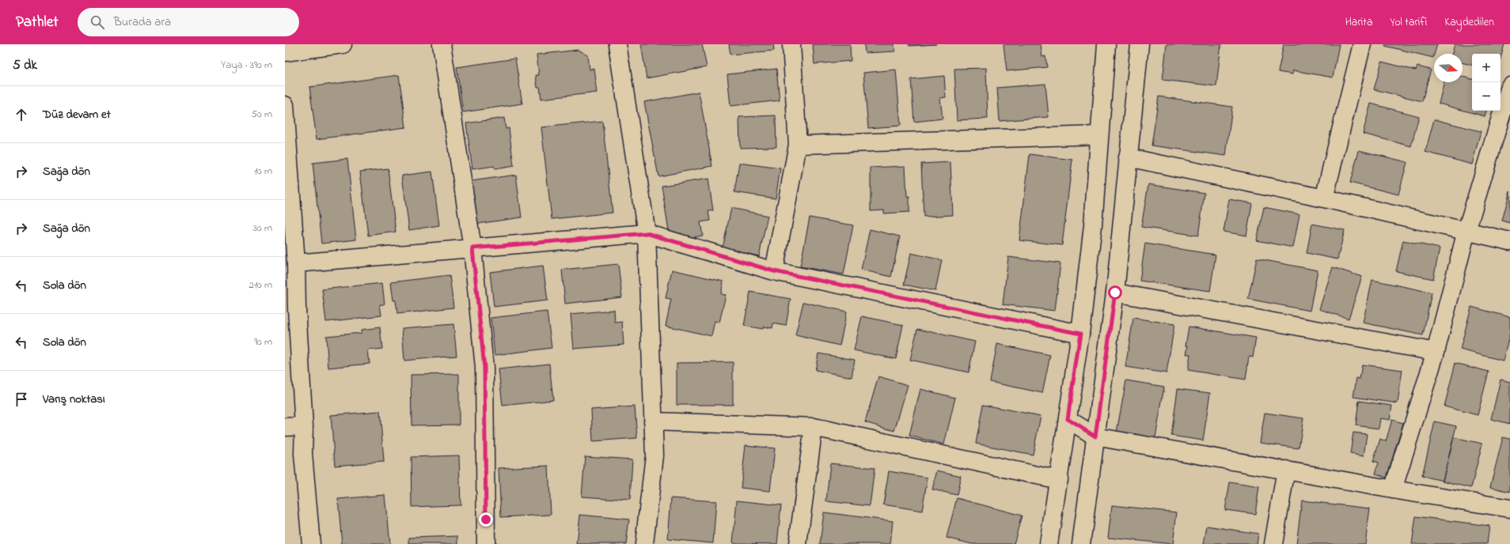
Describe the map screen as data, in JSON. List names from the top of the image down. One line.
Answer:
{"north":"right","page":{"header":"Pathlet","search":"Burada ara","nav":["Harita","Yol tarifi","Kaydedilen"],"heading":["5 dk","Yaya · 390 m"],"map_buttons":["+","−"],"list":[["Düz devam et","50 m"],["Sağa dön","10 m"],["Sağa dön","30 m"],["Sola dön","210 m"],["Sola dön","90 m"],"Varış noktası"]}}
